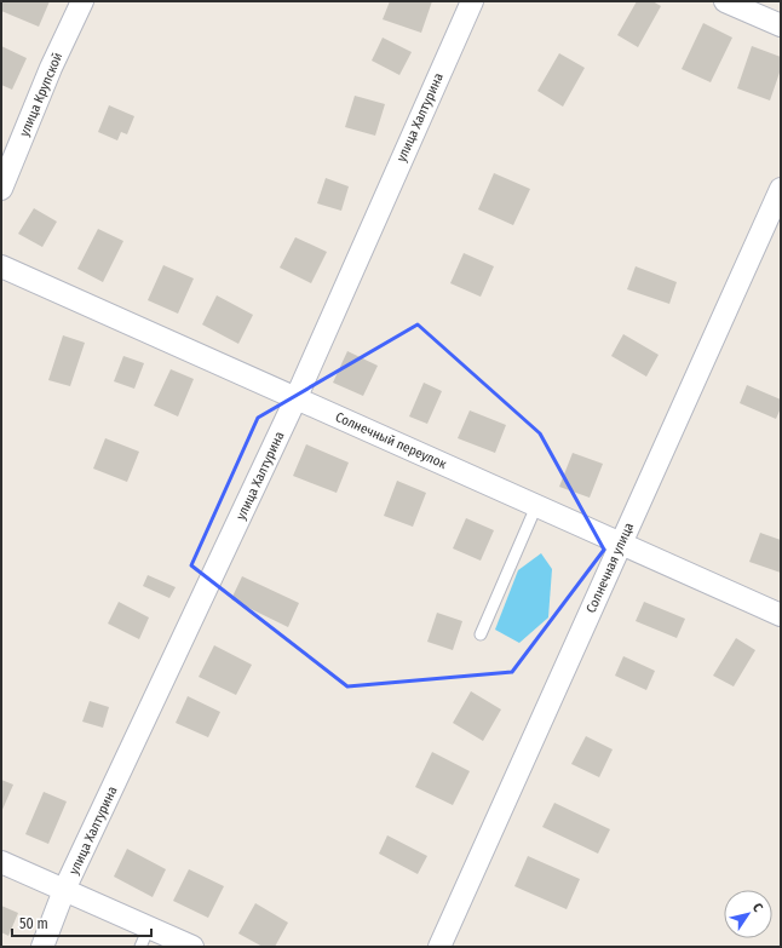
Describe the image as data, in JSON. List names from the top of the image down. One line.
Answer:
{"streets":{"street":["улица Крупской","улица Халтурина","Солнечный переулок","Солнечная улица"]},"crossings":[["улица Халтурина","Солнечный переулок"],["Солнечный переулок","Солнечная улица"]],"scale_bar":"50 m","north":"top right"}
